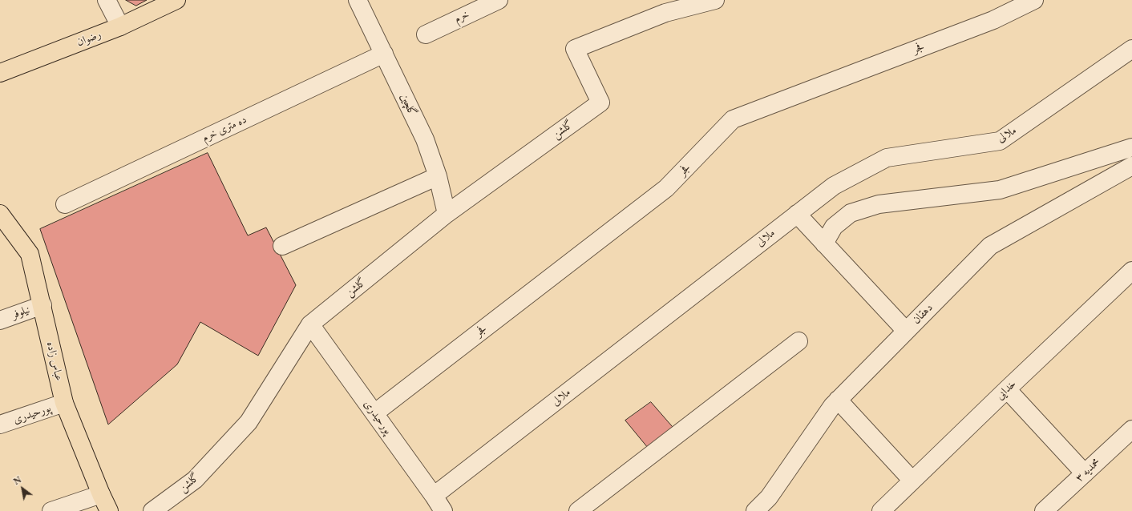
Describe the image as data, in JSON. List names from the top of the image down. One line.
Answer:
{"streets":{"main road":["رضوان","عباس زاده"],"street":["خرم","فجر","گلچین","ده متری خرم","گلشن","ملالی","نیلوفر","دهقان","خدایی","پورحیدری","محمدیه ۳"]},"crossings":[["فجر","پورحیدری"],["گلچین","ده متری خرم"],["گلچین","گلشن"],["گلشن","پورحیدری"],["ملالی","پورحیدری"],["نیلوفر","عباس زاده"],["عباس زاده","پورحیدری"]],"north":"top left"}
